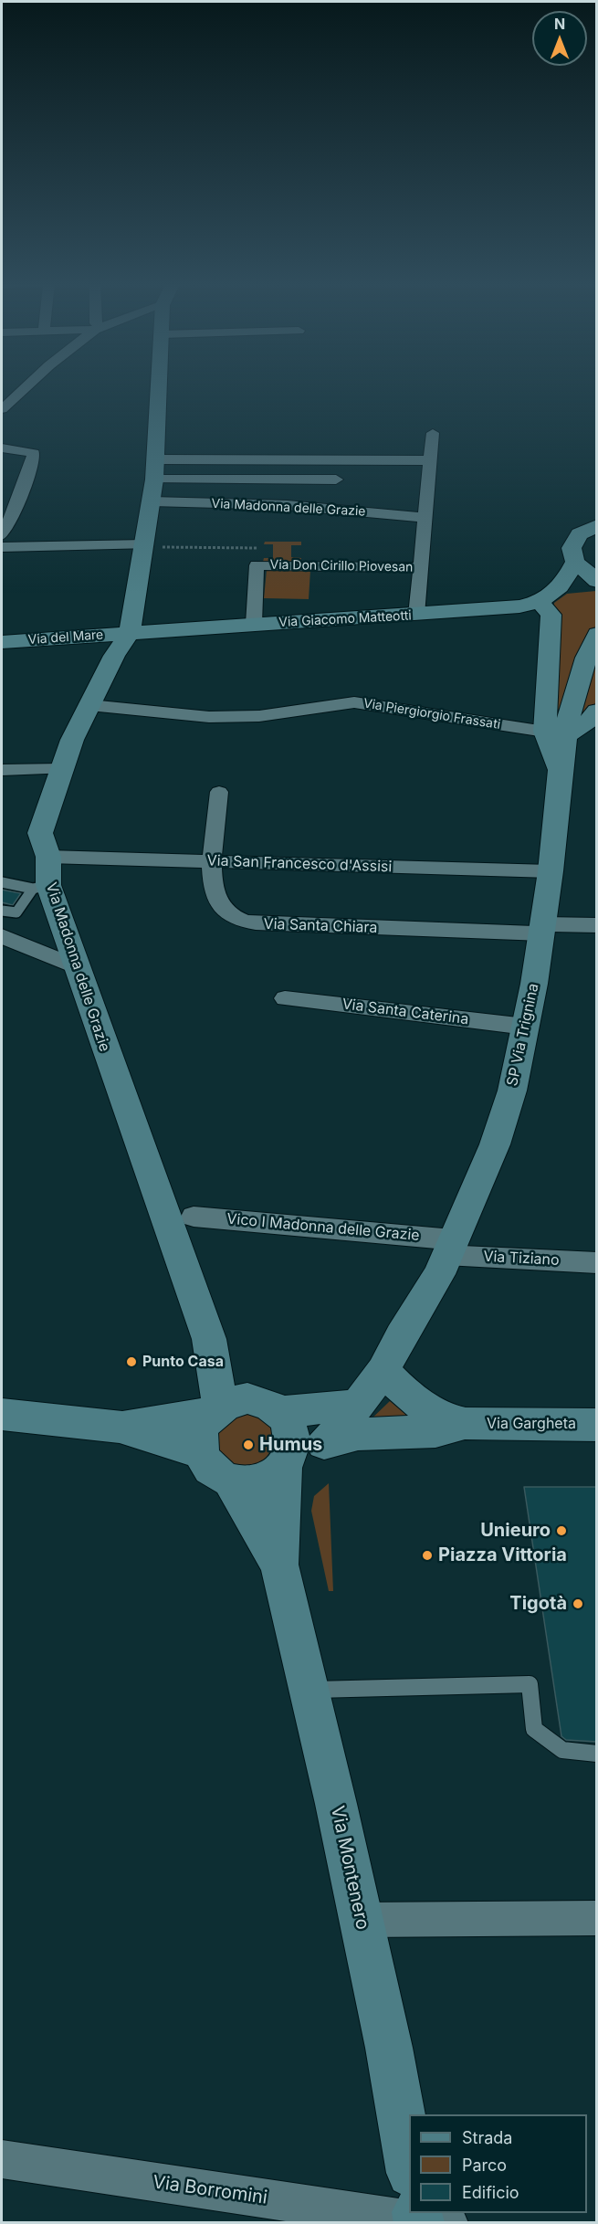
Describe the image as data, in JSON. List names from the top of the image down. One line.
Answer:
{"streets":{"main road":["Via Madonna delle Grazie","Via Giacomo Matteotti","Via del Mare","SP Via Trignina","Via Gargheta","Via Montenero"],"street":["Via Don Cirillo Piovesan","Via Piergiorgio Frassati","Via San Francesco d'Assisi","Via Santa Chiara","Via Santa Caterina","Vico I Madonna delle Grazie","Via Tiziano","Via Borromini"]},"crossings":[["Via Madonna delle Grazie","Via Giacomo Matteotti"],["Via Madonna delle Grazie","Via del Mare"],["Via Madonna delle Grazie","Via Piergiorgio Frassati"],["Via Madonna delle Grazie","Via San Francesco d'Assisi"],["Via Don Cirillo Piovesan","Via Giacomo Matteotti"],["Via Giacomo Matteotti","Via del Mare"],["Via Piergiorgio Frassati","SP Via Trignina"],["Via San Francesco d'Assisi","Via Santa Chiara"],["Via San Francesco d'Assisi","SP Via Trignina"],["Via Santa Chiara","SP Via Trignina"],["Via Santa Caterina","SP Via Trignina"],["SP Via Trignina","Vico I Madonna delle Grazie"],["SP Via Trignina","Via Tiziano"],["Vico I Madonna delle Grazie","Via Tiziano"]],"places":["Punto Casa","Humus","Unieuro","Piazza Vittoria","Tigotà"],"legend":["Strada","Parco","Edificio"],"north":"top"}
